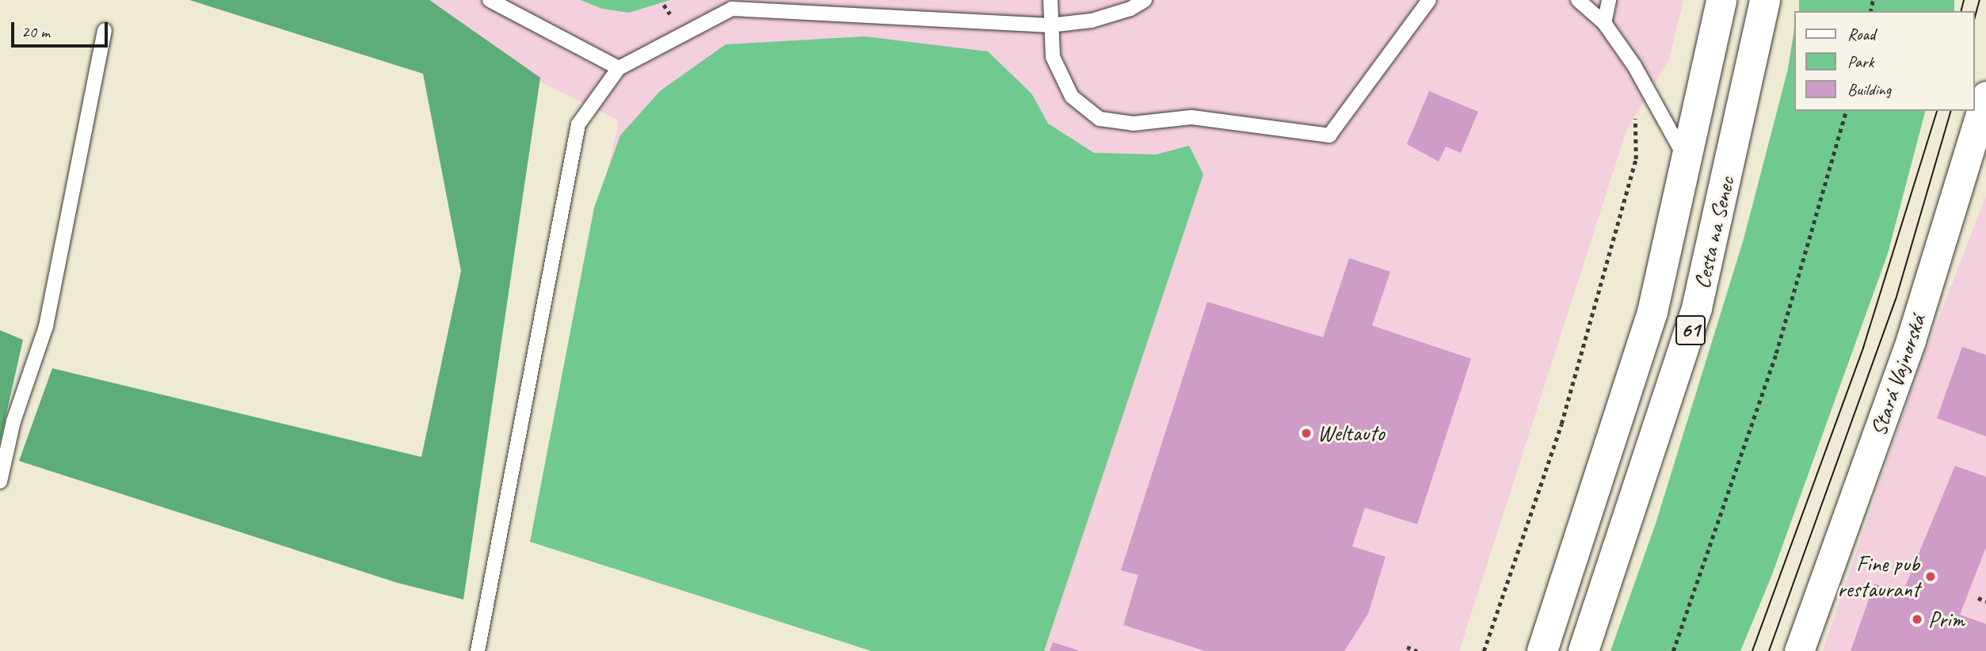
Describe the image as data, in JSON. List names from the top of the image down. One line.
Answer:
{"streets":{"main road":["Cesta na Senec","61"],"street":["Stará Vajnorská"]},"places":["Weltauto","Fine pub restaurant","Prim"],"legend":["Road","Park","Building"],"scale_bar":"20 m"}
